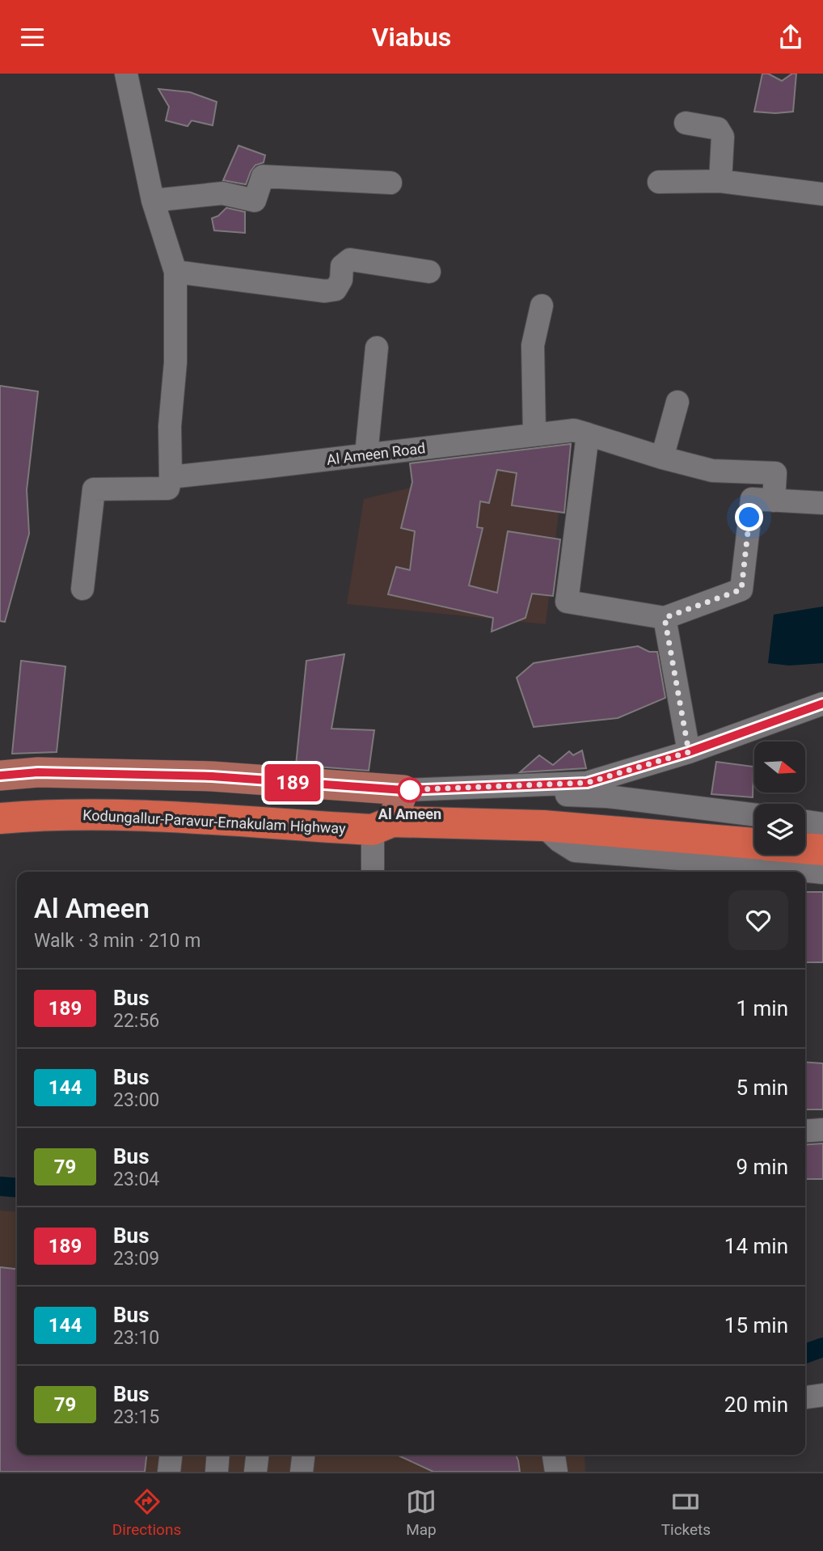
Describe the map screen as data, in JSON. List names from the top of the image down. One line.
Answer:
{"streets":{"highway":["Kodungallur-Paravur-Ernakulam Highway"],"street":["Al Ameen Road"]},"places":["Al Ameen"],"lines":["bus line 189"],"north":"right","page":{"header":"Viabus","on_map":"189","heading":["Al Ameen","Walk · 3 min · 210 m"],"list":[{"mark":"189","name":"Bus","note":"22:56","value":"1 min"},{"mark":"144","name":"Bus","note":"23:00","value":"5 min"},{"mark":"79","name":"Bus","note":"23:04","value":"9 min"},{"mark":"189","name":"Bus","note":"23:09","value":"14 min"},{"mark":"144","name":"Bus","note":"23:10","value":"15 min"},{"mark":"79","name":"Bus","note":"23:15","value":"20 min"}],"tabs":["Directions","Map","Tickets"]}}
